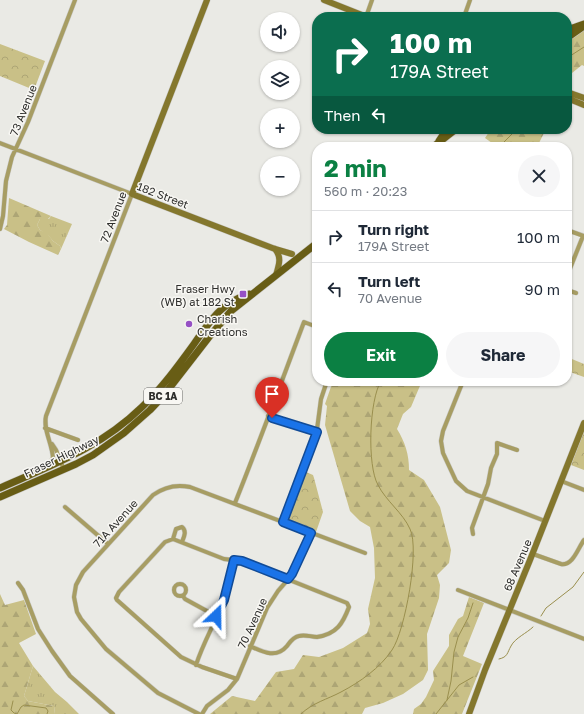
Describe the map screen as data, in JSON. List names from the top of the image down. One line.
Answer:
{"streets":{"main road":["BC 1A","Fraser Highway"],"street":["73 Avenue","182 Street","72 Avenue","71A Avenue","68 Avenue","70 Avenue"]},"crossings":[["73 Avenue","182 Street"],["182 Street","72 Avenue"],["71A Avenue","70 Avenue"]],"places":{"transit":["Fraser Hwy (WB) at 182 St"],"other":["Charish Creations"]},"page":{"map_buttons":["+","−"],"turn":["100 m","179A Street"],"then":"Then","heading":["2 min","560 m · 20:23"],"list":[{"name":"Turn right","note":"179A Street","value":"100 m"},{"name":"Turn left","note":"70 Avenue","value":"90 m"}],"buttons":["Exit","Share"]}}
